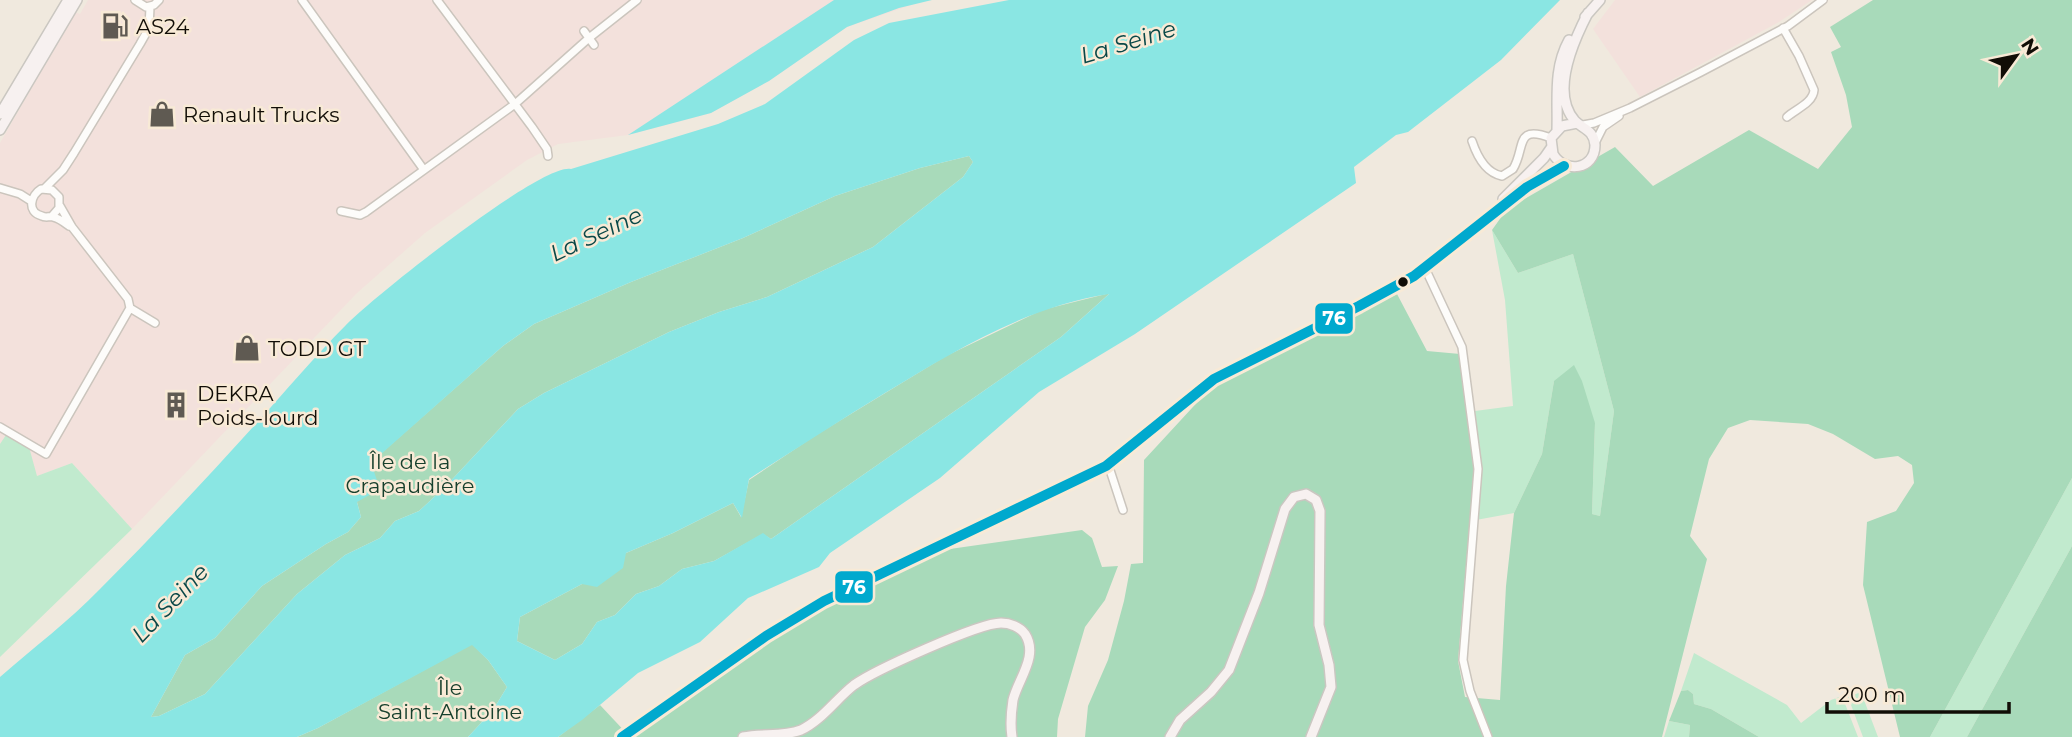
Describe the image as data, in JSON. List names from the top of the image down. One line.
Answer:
{"water":["La Seine"],"parks":["Île de la Crapaudière","Île Saint-Antoine"],"places":{"fuel station":["AS24"],"shop":["Renault Trucks","TODD GT"],"building":["DEKRA Poids-lourd"]},"lines":["transit line 76"],"scale_bar":"200 m","north":"top right"}
